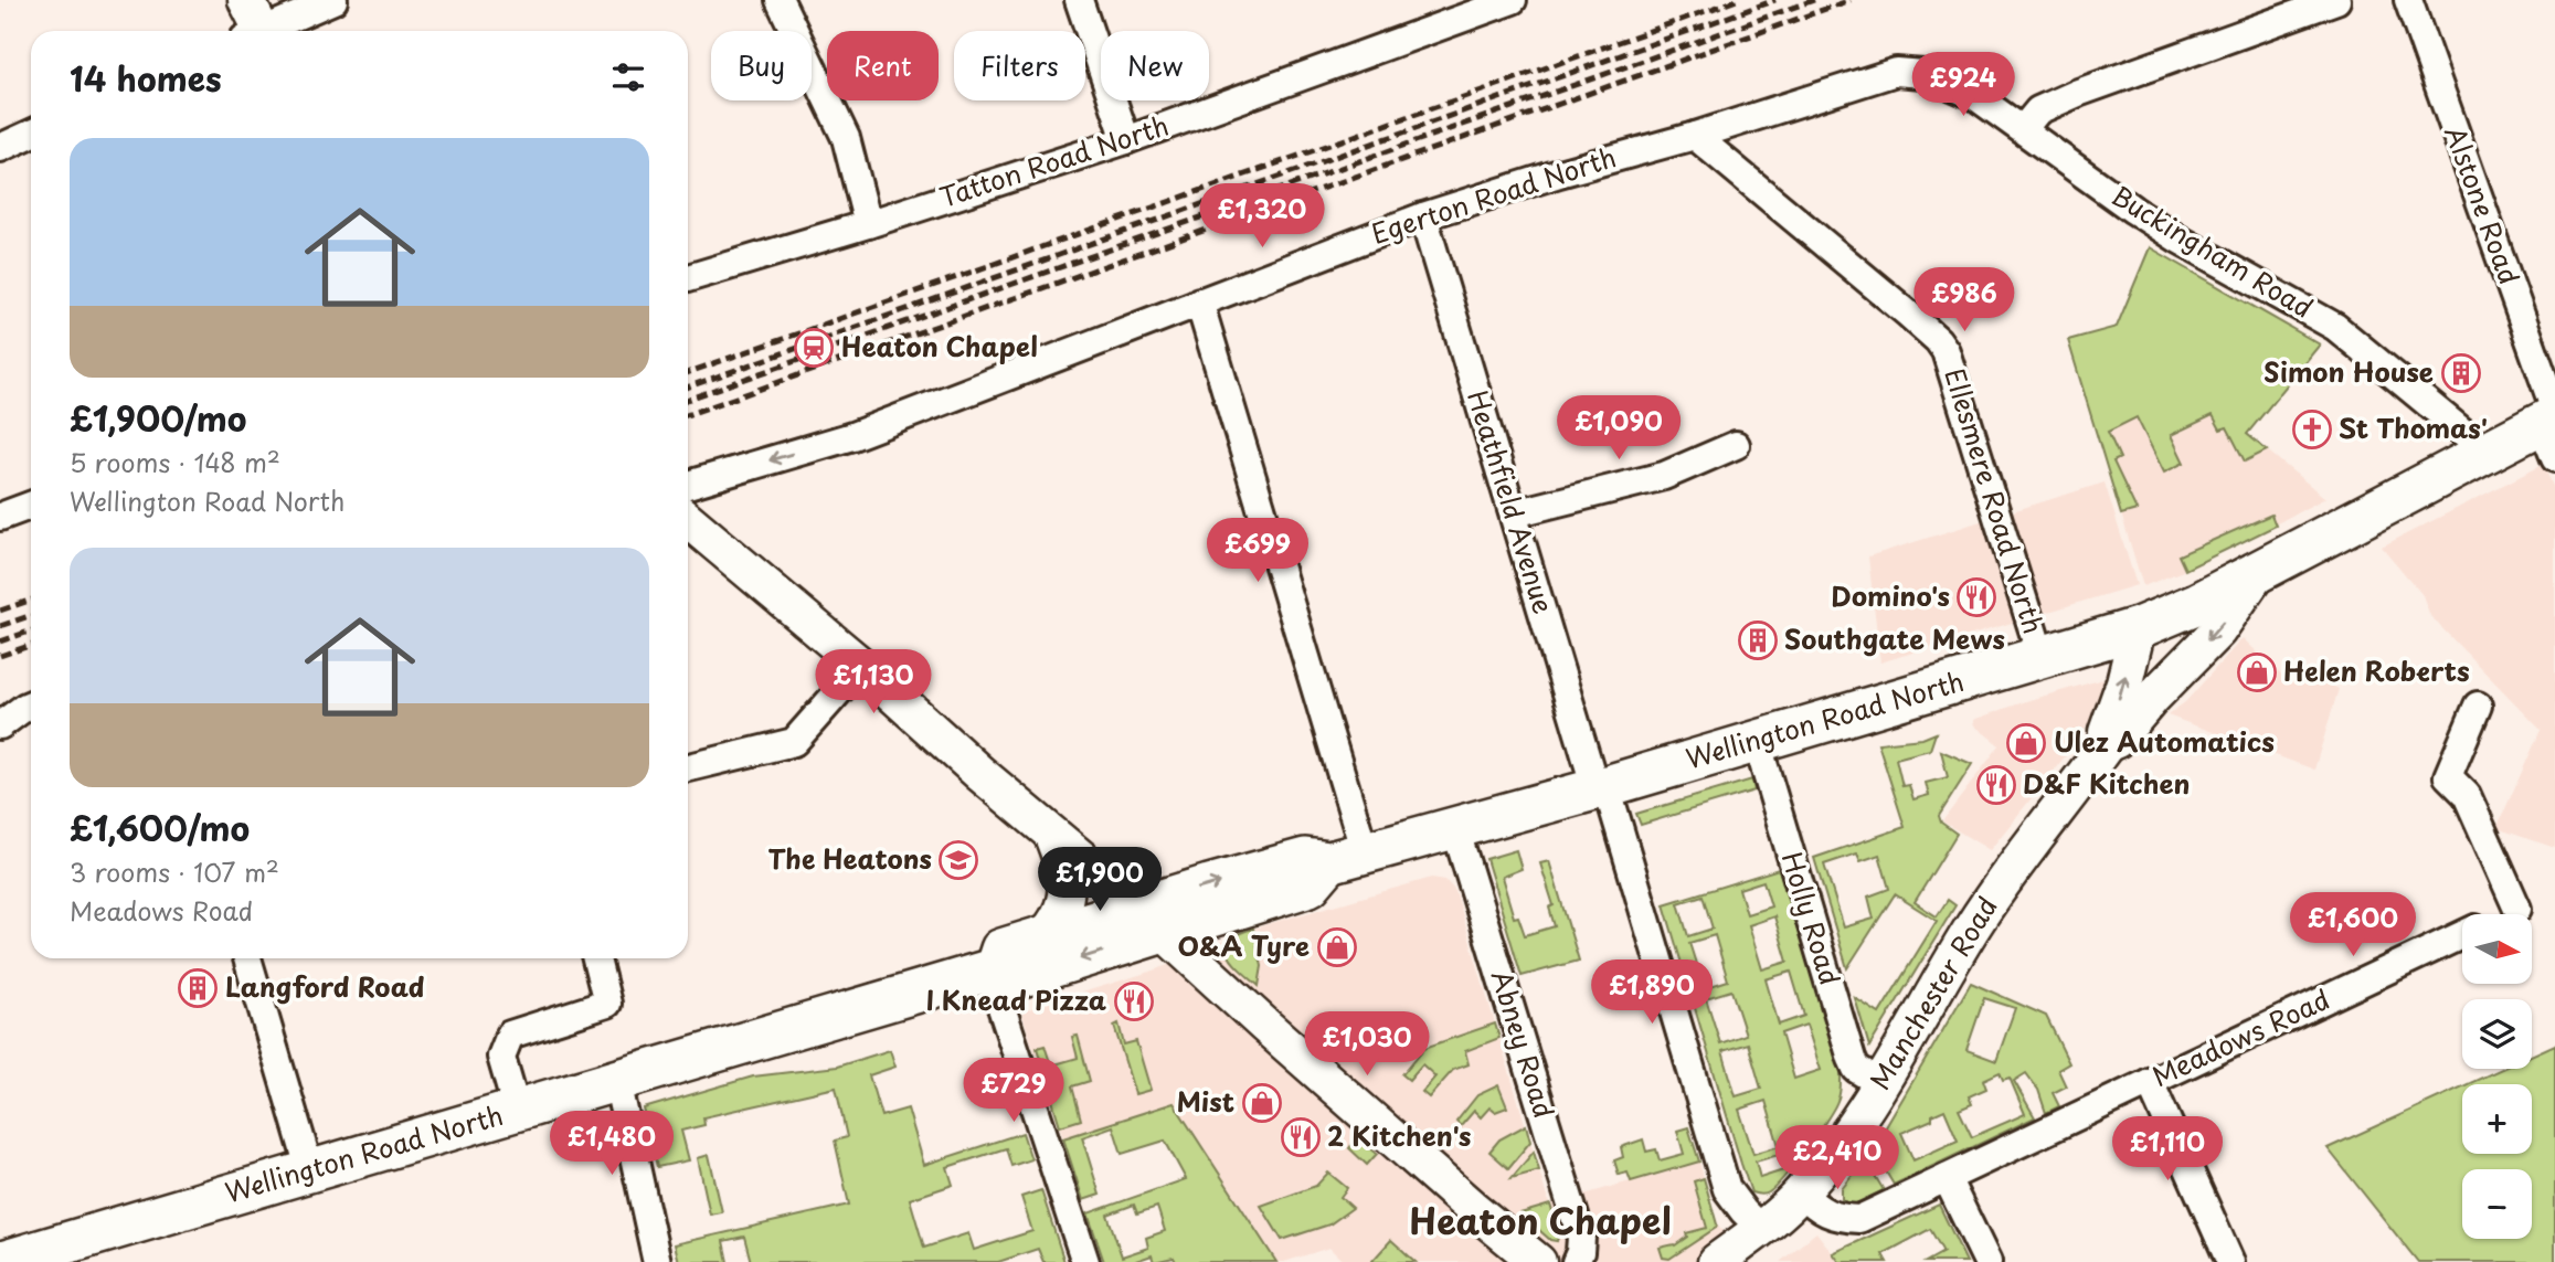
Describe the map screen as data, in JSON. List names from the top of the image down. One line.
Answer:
{"streets":{"highway":["Wellington Road North"],"main road":["Manchester Road"],"street":["Tatton Road North","Egerton Road North","Alstone Road","Buckingham Road","Ellesmere Road North","Heathfield Avenue","Holly Road","Meadows Road","Abney Road"]},"crossings":[["Egerton Road North","Buckingham Road"],["Egerton Road North","Ellesmere Road North"],["Egerton Road North","Heathfield Avenue"],["Alstone Road","Wellington Road North"],["Buckingham Road","Wellington Road North"],["Ellesmere Road North","Wellington Road North"],["Heathfield Avenue","Wellington Road North"],["Heathfield Avenue","Manchester Road"],["Wellington Road North","Holly Road"],["Wellington Road North","Manchester Road"],["Wellington Road North","Abney Road"],["Holly Road","Manchester Road"],["Manchester Road","Meadows Road"]],"one_way":["Egerton Road North"],"districts":["Heaton Chapel"],"places":{"station":["Heaton Chapel"],"building":["Simon House","Southgate Mews","Langford Road"],"church":["St Thomas'"],"restaurant":["Domino's","D&F Kitchen","I Knead Pizza","2 Kitchen's"],"shop":["Helen Roberts","Ulez Automatics","O&A Tyre","Mist"],"school or university":["The Heatons"]},"north":"right","page":{"chip":["Buy","Rent","Filters","New"],"heading":"14 homes","price":["£924","£1,320","£986","£1,090","£699","£1,130","£1,900","£1,600","£1,890","£1,030","£729","£1,480","£1,110","£2,410"],"list":[{"name":"£1,900/mo","note":"5 rooms · 148 m² · Wellington Road North"},{"name":"£1,600/mo","note":"3 rooms · 107 m² · Meadows Road"}],"map_buttons":["+","−"]}}
